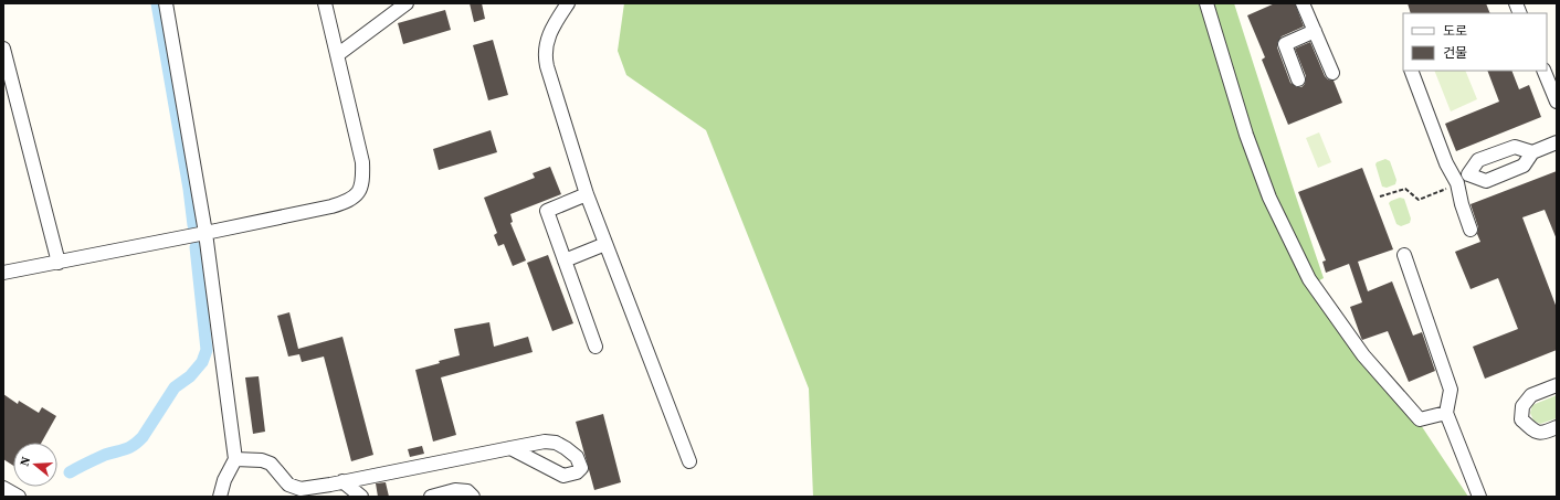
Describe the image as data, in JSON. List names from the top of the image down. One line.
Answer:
{"legend":["도로","건물"],"north":"left"}
